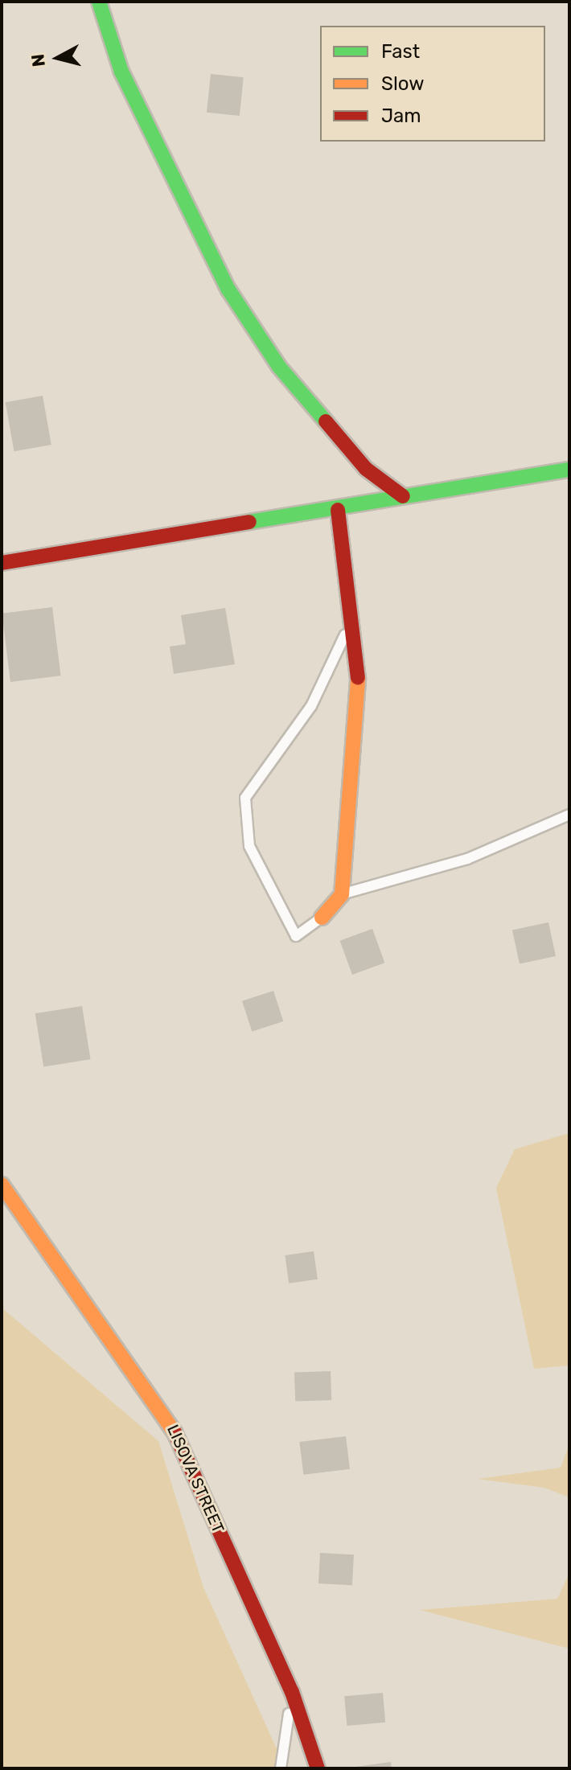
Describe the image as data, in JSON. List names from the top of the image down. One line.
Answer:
{"streets":{"street":["LISOVA STREET"]},"legend":["Fast","Slow","Jam"],"north":"left"}
